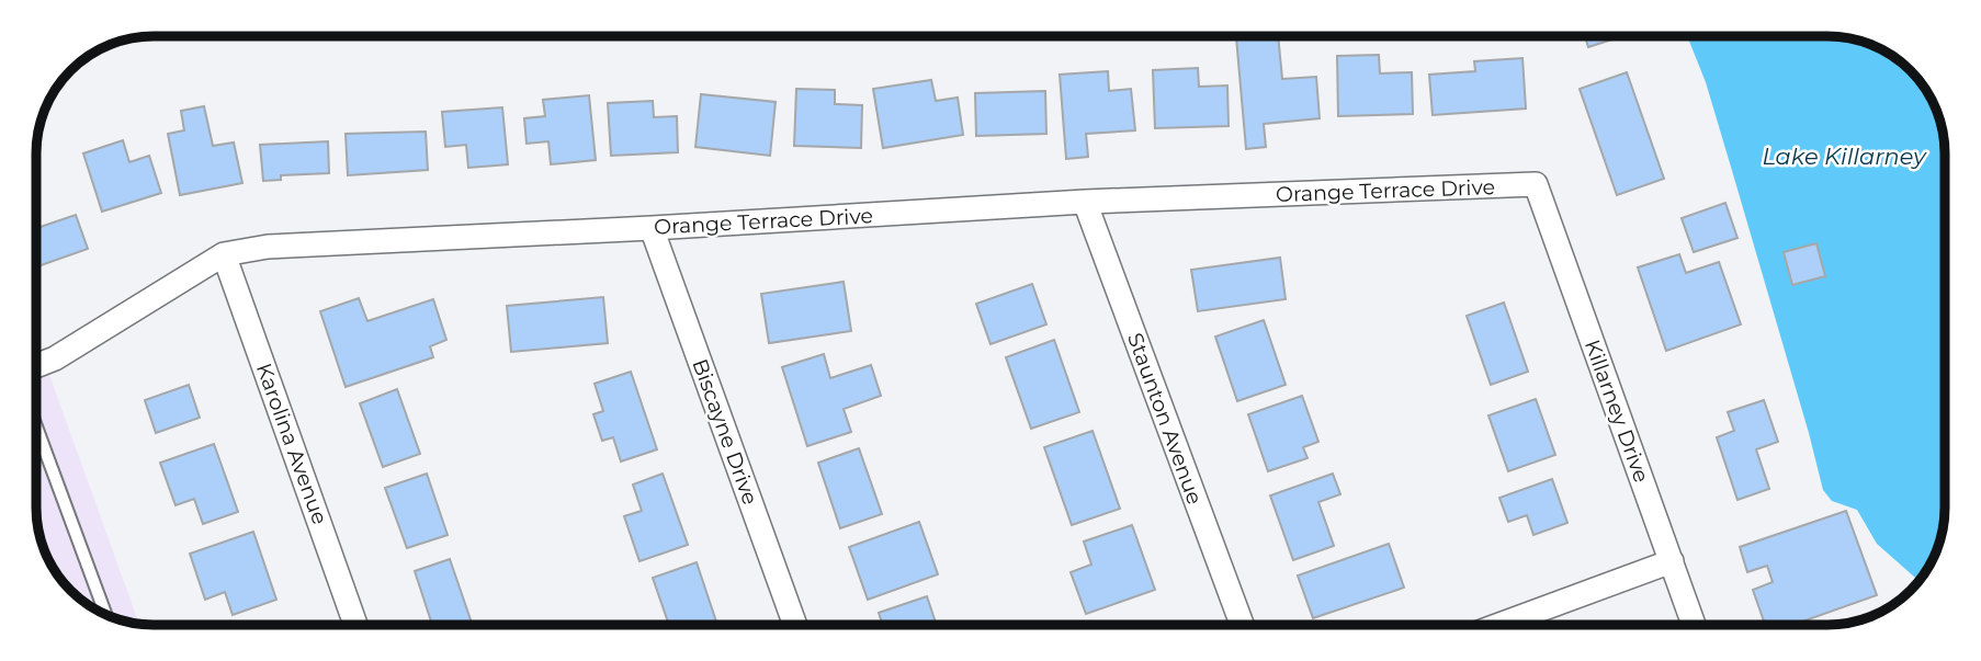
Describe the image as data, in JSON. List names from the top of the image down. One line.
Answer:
{"streets":{"street":["Orange Terrace Drive","Killarney Drive","Staunton Avenue","Biscayne Drive","Karolina Avenue"]},"crossings":[["Orange Terrace Drive","Killarney Drive"],["Orange Terrace Drive","Staunton Avenue"],["Orange Terrace Drive","Biscayne Drive"],["Orange Terrace Drive","Karolina Avenue"]],"water":["Lake Killarney"]}
